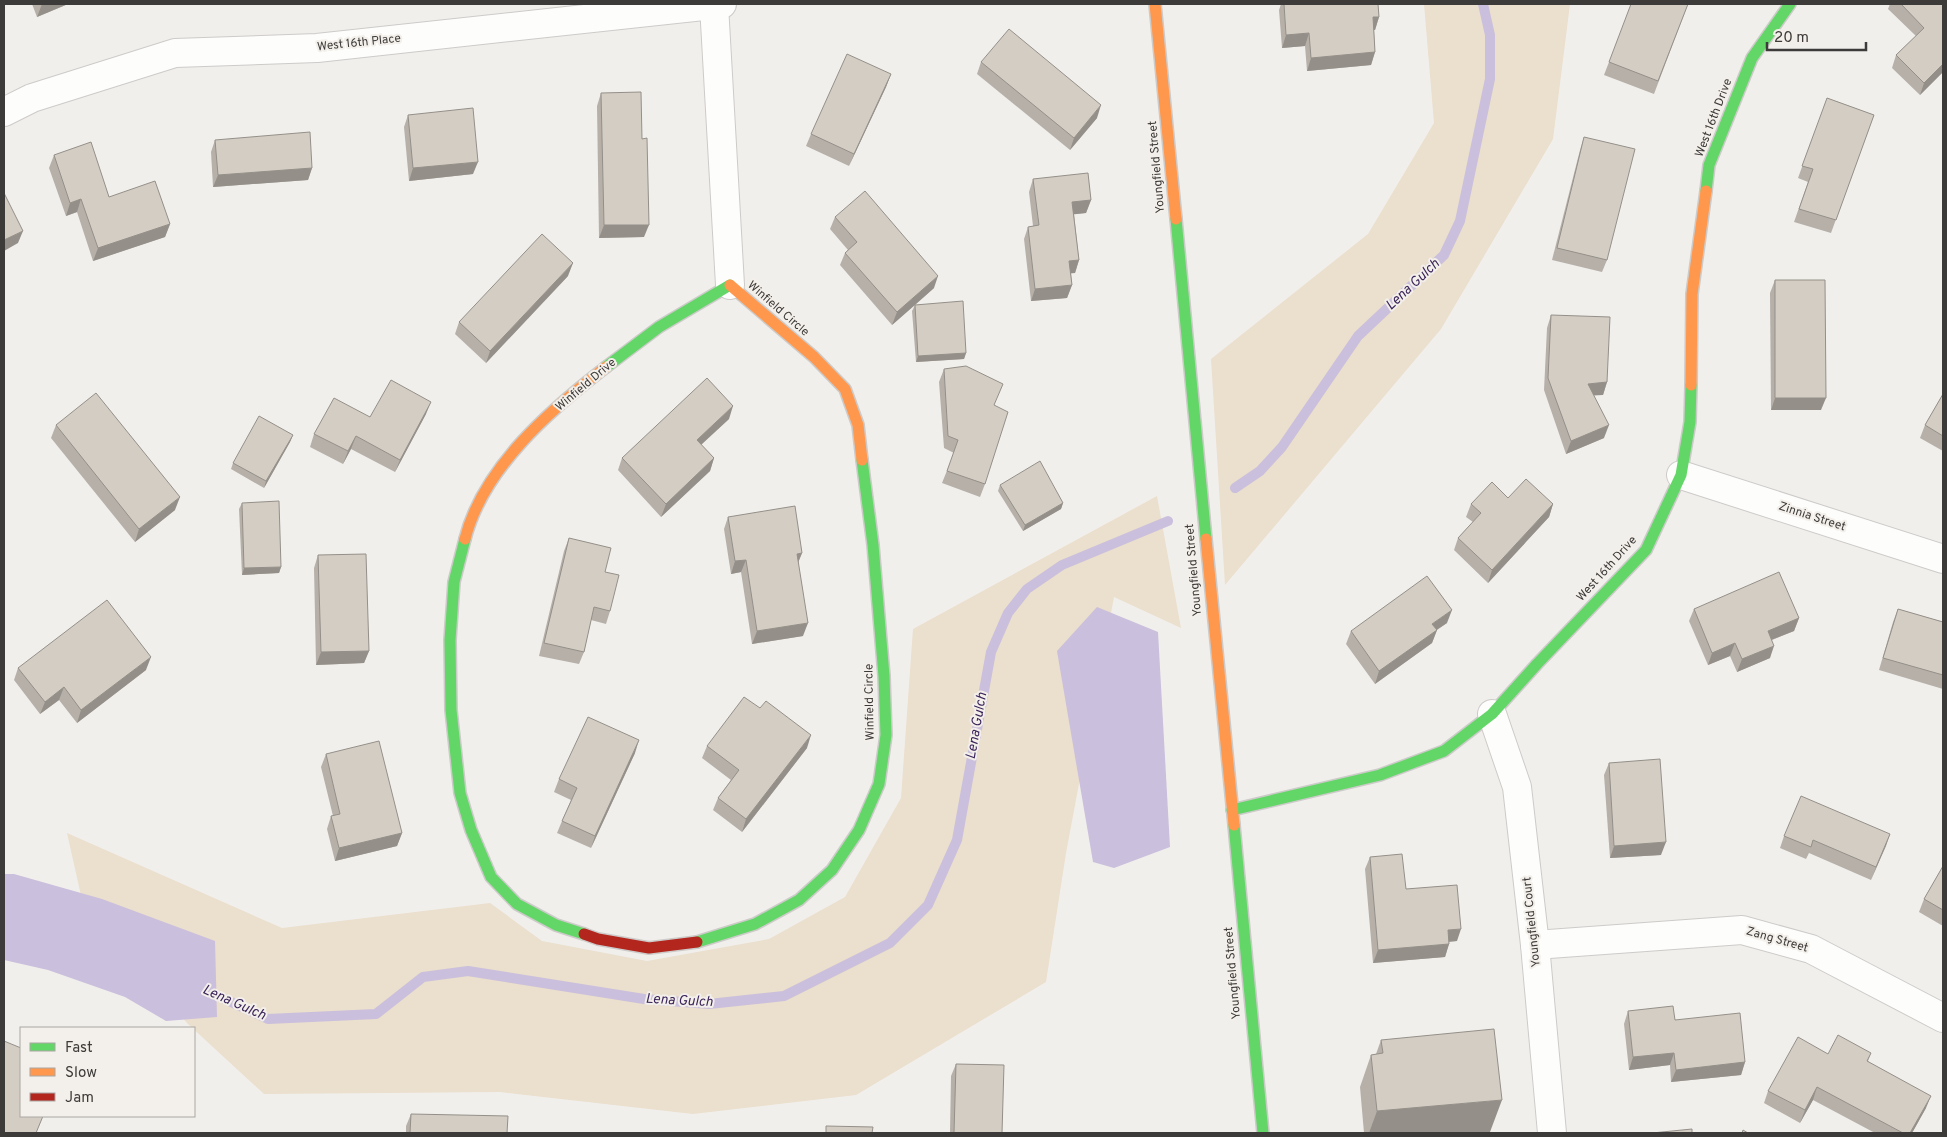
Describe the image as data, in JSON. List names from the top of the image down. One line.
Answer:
{"streets":{"street":["West 16th Place","West 16th Drive","Youngfield Street","Winfield Circle","Winfield Drive","Zinnia Street","Youngfield Court","Zang Street"]},"crossings":[["West 16th Drive","Youngfield Street"],["West 16th Drive","Zinnia Street"],["West 16th Drive","Youngfield Court"],["Winfield Circle","Winfield Drive"],["Youngfield Court","Zang Street"]],"water":["Lena Gulch"],"legend":["Fast","Slow","Jam"],"scale_bar":"20 m"}
